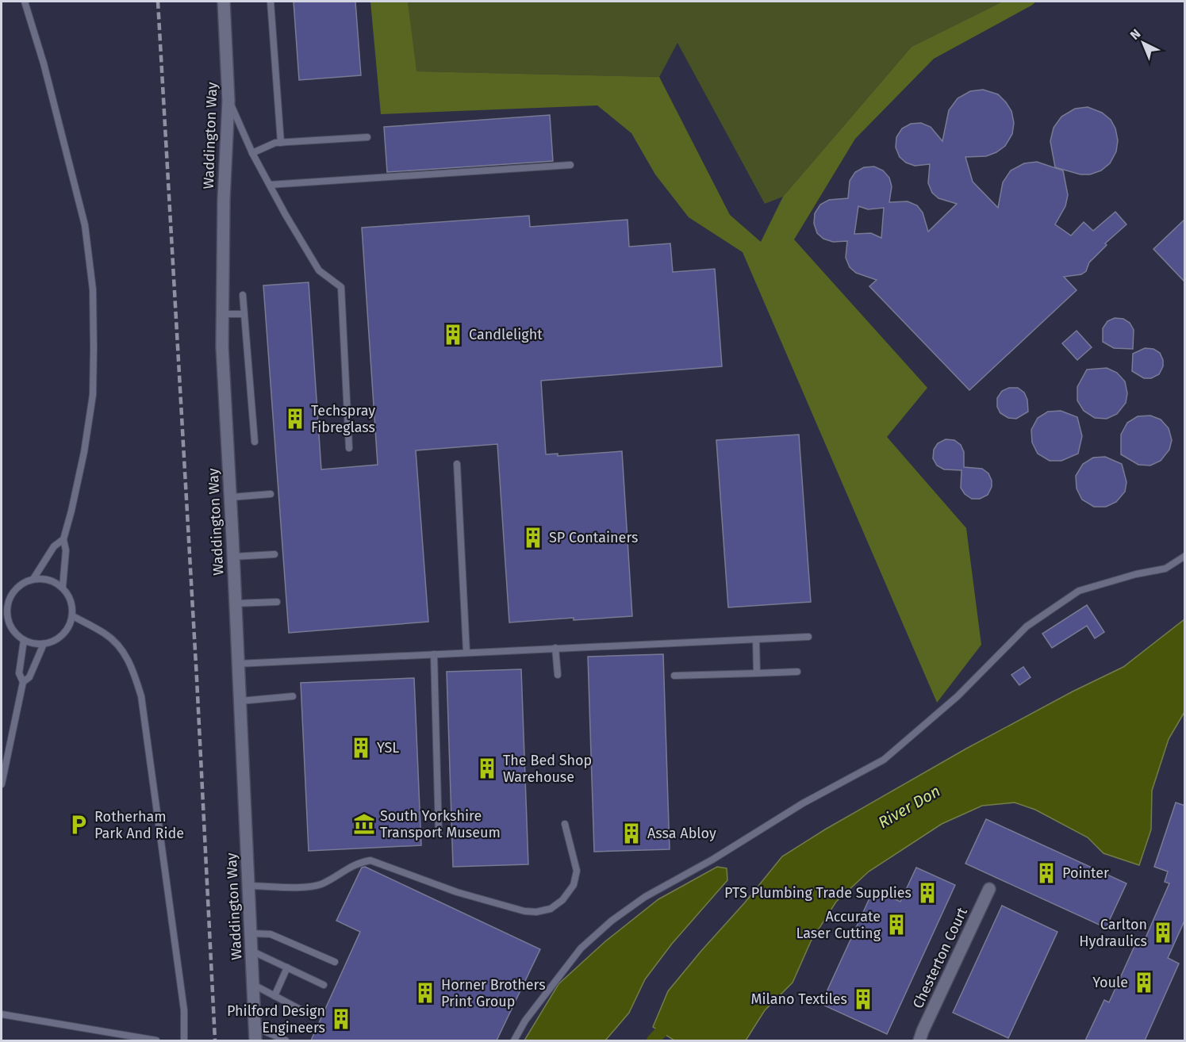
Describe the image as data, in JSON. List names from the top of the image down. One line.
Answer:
{"streets":{"street":["Waddington Way","Chesterton Court"]},"water":["River Don"],"places":{"building":["Candlelight","Techspray Fibreglass","SP Containers","YSL","The Bed Shop Warehouse","Assa Abloy","Pointer","PTS Plumbing Trade Supplies","Accurate Laser Cutting","Carlton Hydraulics","Youle","Horner Brothers Print Group","Milano Textiles","Philford Design Engineers"],"museum":["South Yorkshire Transport Museum"],"parking":["Rotherham Park And Ride"]},"north":"top left"}
